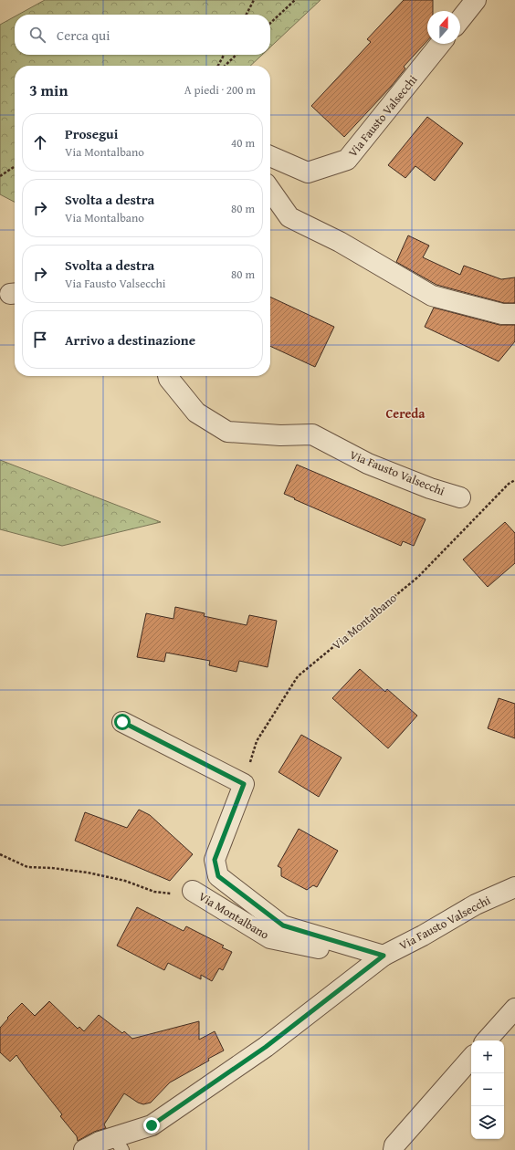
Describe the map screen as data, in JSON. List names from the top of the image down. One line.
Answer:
{"streets":{"street":["Via Fausto Valsecchi","Via Montalbano"]},"crossings":[["Via Fausto Valsecchi","Via Montalbano"]],"districts":["Cereda"],"north":"top","page":{"search":"Cerca qui","heading":["3 min","A piedi · 200 m"],"list":[["Prosegui","Via Montalbano","40 m"],["Svolta a destra","Via Montalbano","80 m"],["Svolta a destra","Via Fausto Valsecchi","80 m"],"Arrivo a destinazione"],"map_buttons":["+","−"]}}
